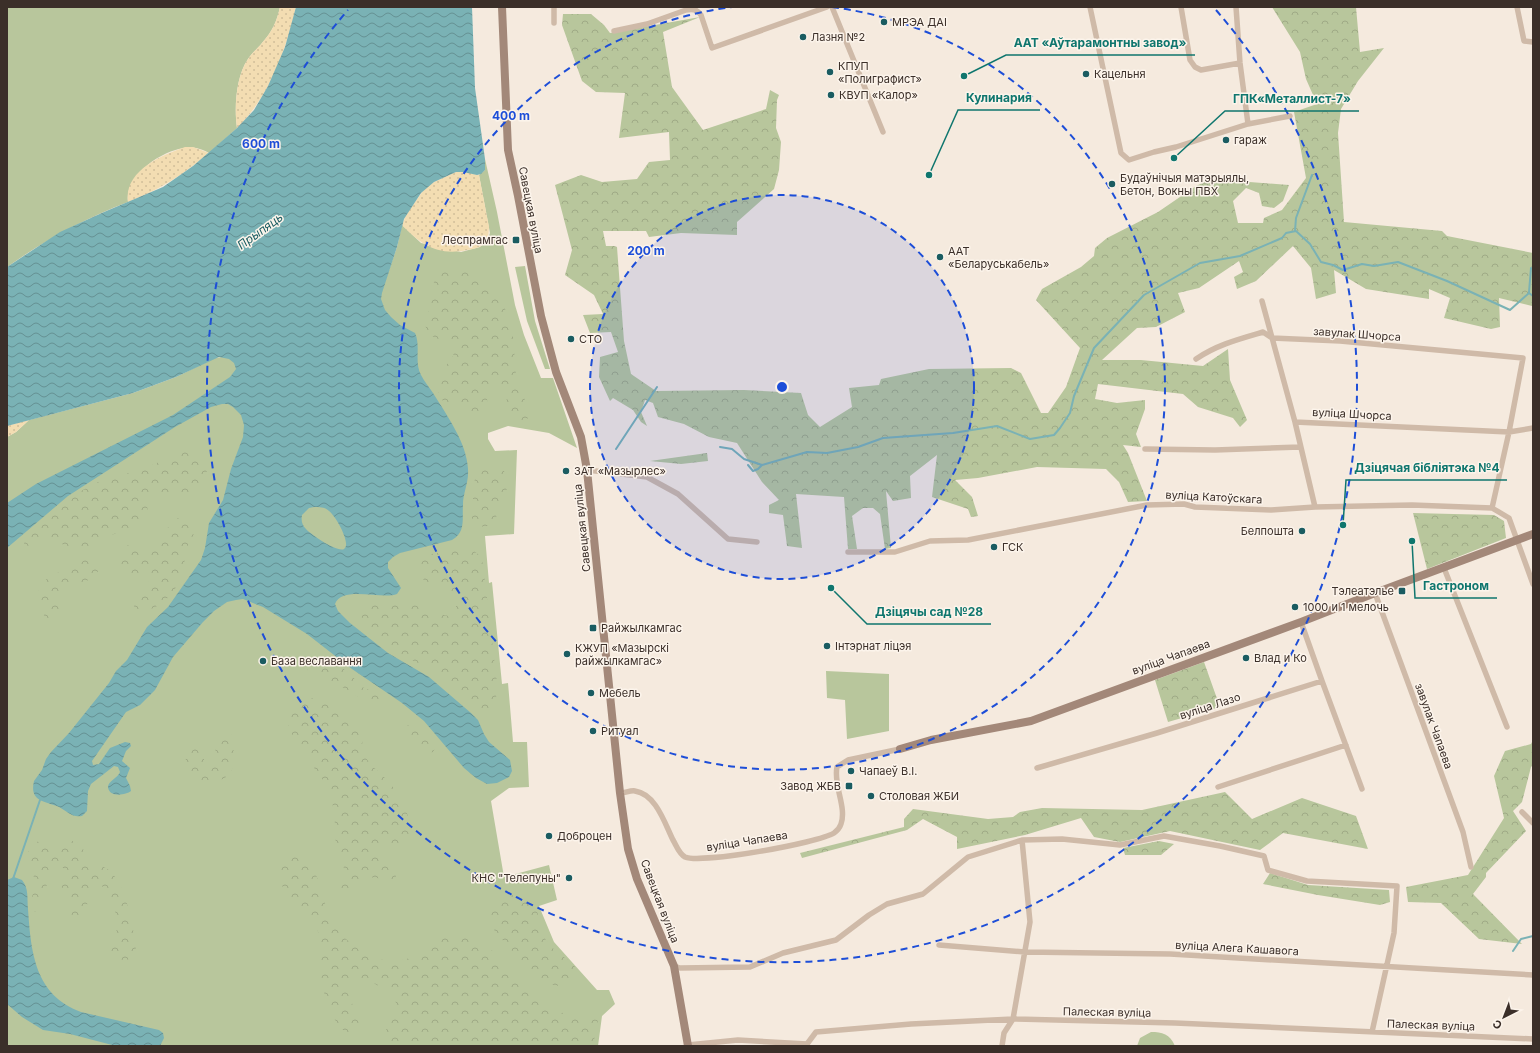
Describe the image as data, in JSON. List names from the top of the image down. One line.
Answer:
{"streets":{"street":["Савецкая вуліца","завулак Шчорса","вуліца Шчорса","вуліца Катоўскага","вуліца Чапаева","вуліца Лазо","завулак Чапаева","вуліца Алега Кашавога","Палеская вуліца"]},"crossings":[["Савецкая вуліца","вуліца Чапаева"],["Савецкая вуліца","Палеская вуліца"],["завулак Шчорса","вуліца Шчорса"],["вуліца Катоўскага","вуліца Чапаева"],["вуліца Чапаева","завулак Чапаева"]],"water":["Прыпяць"],"places":{"other":["МРЭА ДАІ","Лазня №2","КПУП «Полиграфист»","Кацельня","ААТ «Аўтарамонтны завод»","КВУП «Калор»","гараж","ГПК«Металлист-7»","Кулинария","Будаўнічыя матэрыялы, Бетон, Вокны ПВХ","ААТ «Беларуськабель»","СТО","ЗАТ «Мазырлес»","Дзіцячая бібліятэка №4","Белпошта","Гастроном","ГСК","Дзіцячы сад №28","1000 и 1 мелочь","Інтэрнат ліцэя","КЖУП «Мазырскі райжылкамгас»","Влад и Ко","База веславання","Мебель","Ритуал","Чапаеў В.І.","Столовая ЖБИ","Доброцен","КНС \"Телепуны\""],"transit":["Леспрамгас","Тэлеатэлье","Райжылкамгас","Завод ЖБВ"]},"north":"bottom left","rings":["400 m","600 m","200 m"]}
